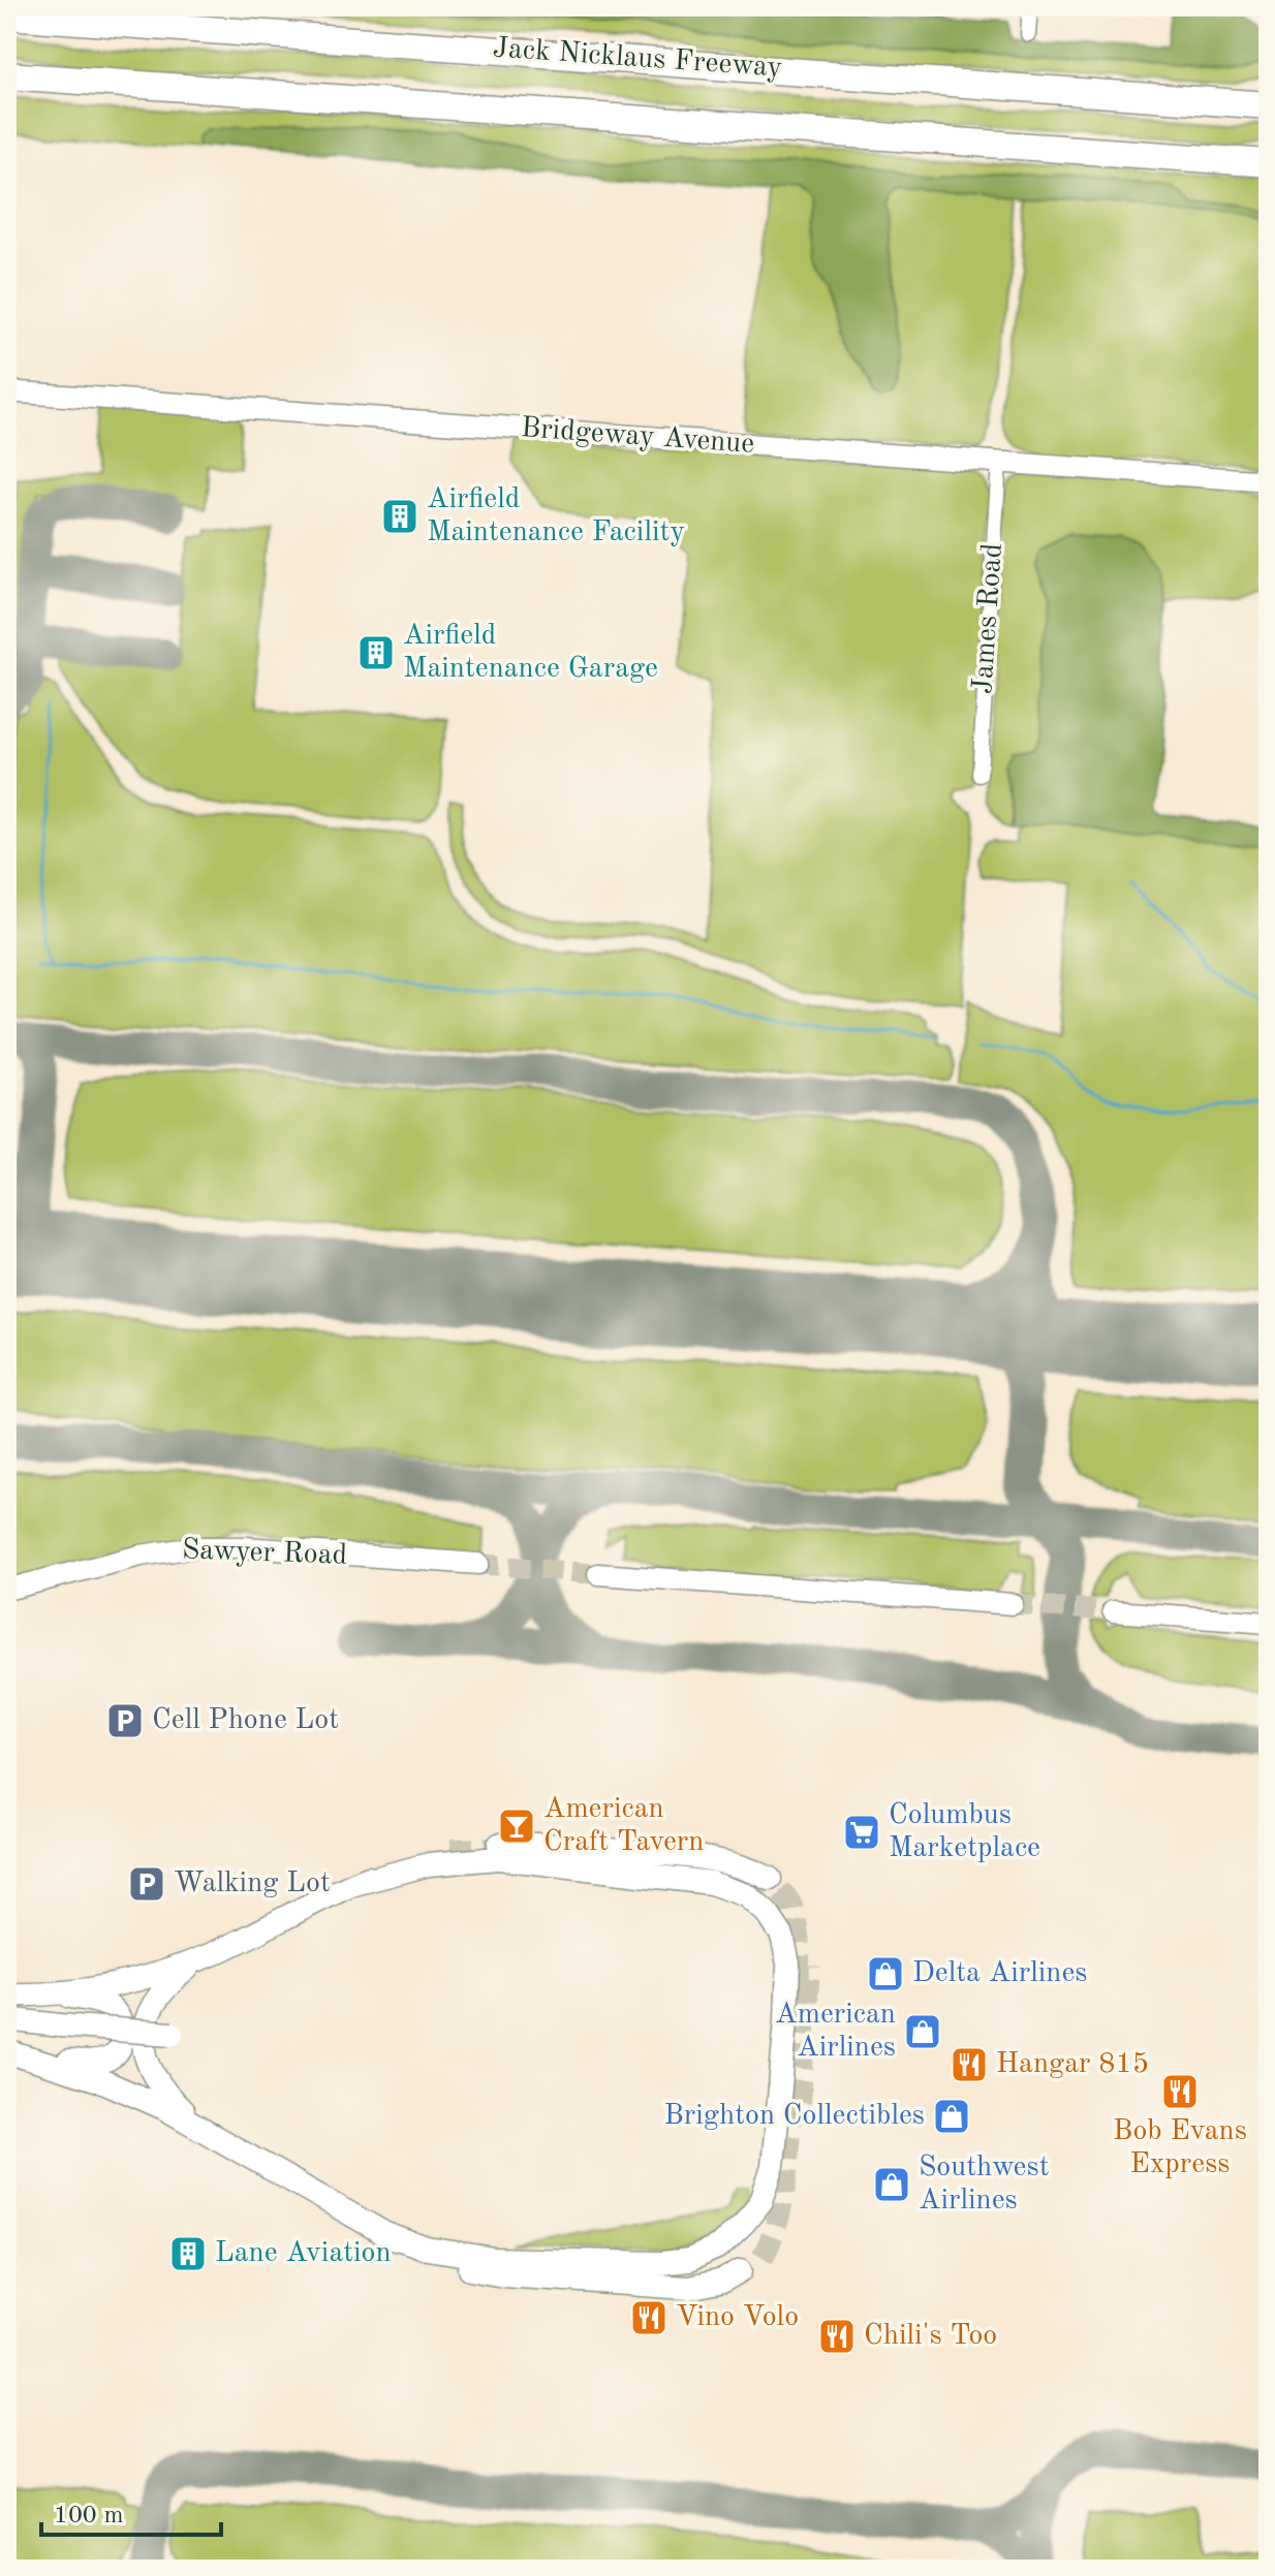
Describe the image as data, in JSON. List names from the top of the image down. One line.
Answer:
{"streets":{"highway":["Jack Nicklaus Freeway"],"street":["Bridgeway Avenue","James Road","Sawyer Road"]},"crossings":[["Bridgeway Avenue","James Road"]],"places":{"building":["Airfield Maintenance Facility","Airfield Maintenance Garage","Lane Aviation"],"parking":["Cell Phone Lot","Walking Lot"],"bar":["American Craft Tavern"],"supermarket":["Columbus Marketplace"],"shop":["Delta Airlines","American Airlines","Brighton Collectibles","Southwest Airlines"],"restaurant":["Hangar 815","Bob Evans Express","Vino Volo","Chili's Too"]},"scale_bar":"100 m"}
